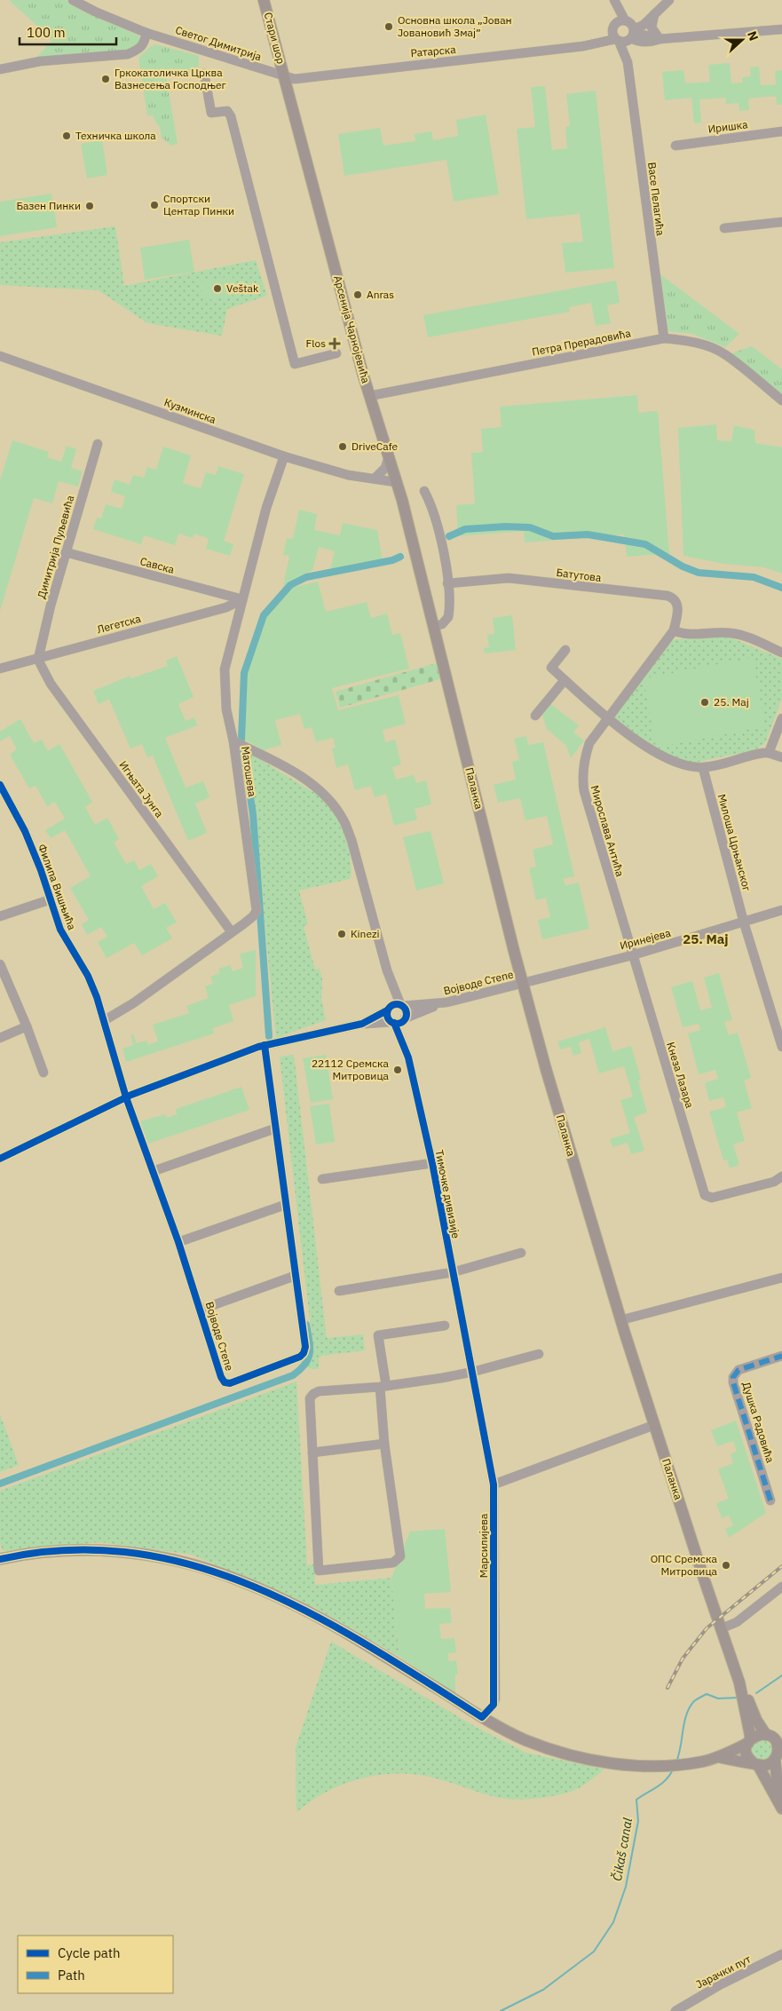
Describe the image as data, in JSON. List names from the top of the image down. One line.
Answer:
{"streets":{"main road":["Стари шор","Арсенија Чарнојевића","Паланка"],"street":["Светог Димитрија","Ратарска","Иришка","Васе Пелагића","Петра Прерадовића","Кузминска","Димитрија Пуљевића","Савска","Батутова","Легетска","Матошева","Игњата Јунга","Мирослава Антића","Милоша Црњанског","Филипа Вишњића","Иринејева","Војводе Степе","Кнеза Лазара","Тимочке дивизије","Душка Радовића","Марсилијева","Јарачки пут"]},"crossings":[["Стари шор","Светог Димитрија"],["Стари шор","Ратарска"],["Стари шор","Арсенија Чарнојевића"],["Светог Димитрија","Ратарска"],["Светог Димитрија","Арсенија Чарнојевића"],["Ратарска","Васе Пелагића"],["Ратарска","Арсенија Чарнојевића"],["Васе Пелагића","Петра Прерадовића"],["Арсенија Чарнојевића","Петра Прерадовића"],["Арсенија Чарнојевића","Кузминска"],["Арсенија Чарнојевића","Паланка"],["Кузминска","Матошева"],["Димитрија Пуљевића","Савска"],["Димитрија Пуљевића","Легетска"],["Димитрија Пуљевића","Игњата Јунга"],["Савска","Легетска"],["Савска","Матошева"],["Батутова","Мирослава Антића"],["Легетска","Матошева"],["Легетска","Игњата Јунга"],["Матошева","Игњата Јунга"],["Матошева","Филипа Вишњића"],["Паланка","Иринејева"],["Паланка","Војводе Степе"],["Мирослава Антића","Иринејева"],["Мирослава Антића","Кнеза Лазара"],["Милоша Црњанског","Иринејева"],["Филипа Вишњића","Војводе Степе"],["Иринејева","Војводе Степе"],["Иринејева","Кнеза Лазара"],["Војводе Степе","Тимочке дивизије"],["Тимочке дивизије","Марсилијева"]],"districts":["25. Мај"],"water":["Čikaš canal"],"places":{"other":["Основна школа „Јован Јовановић Змај”","Гркокатоличка Црква Вазнесења Господњег","Техничка школа","Спортски Центар Пинки","Базен Пинки","Veštak","Anras","DriveCafe","25. Maj","Kinezi","22112 Сремска Митровица","ОПС Сремска Митровица"],"health":["Flos"]},"legend":["Cycle path","Path"],"scale_bar":"100 m","north":"right"}
